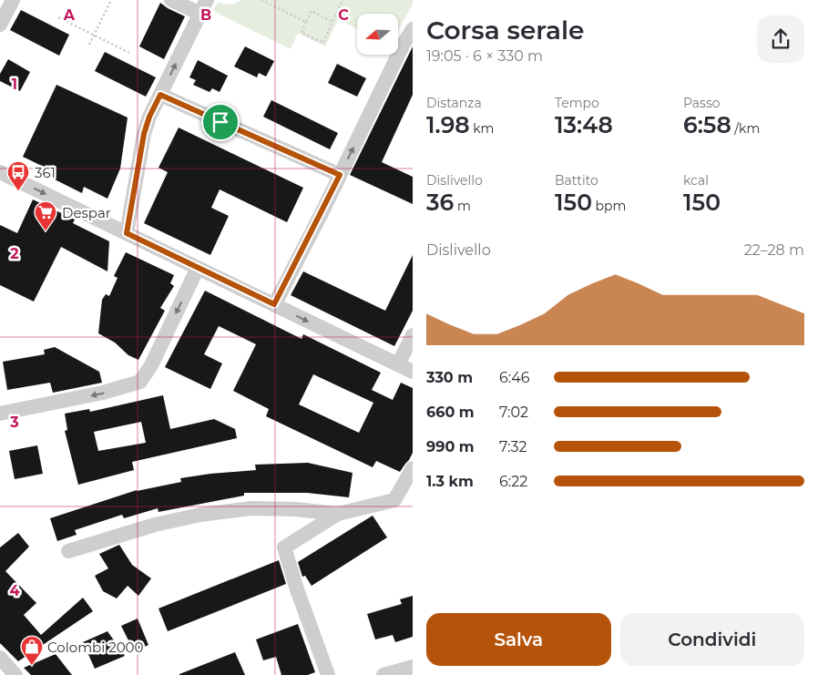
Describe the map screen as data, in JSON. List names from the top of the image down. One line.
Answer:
{"places":{"bus stop":["361"],"supermarket":["Despar"],"shop":["Colombi 2000"]},"north":"left","page":{"heading":["Corsa serale","19:05 · 6 × 330 m"],"stats":[["Distanza","1.98 km"],["Tempo","13:48"],["Passo","6:58 /km"],["Dislivello","36 m"],["Battito","150 bpm"],["kcal","150"]],"chart":["Dislivello","22–28 m"],"list":[{"name":"330 m","note":"6:46"},{"name":"660 m","note":"7:02"},{"name":"990 m","note":"7:32"},{"name":"1.3 km","note":"6:22"}],"buttons":["Salva","Condividi"]},"grid":{"columns":["A","B","C"],"rows":["1","2","3","4"]}}
